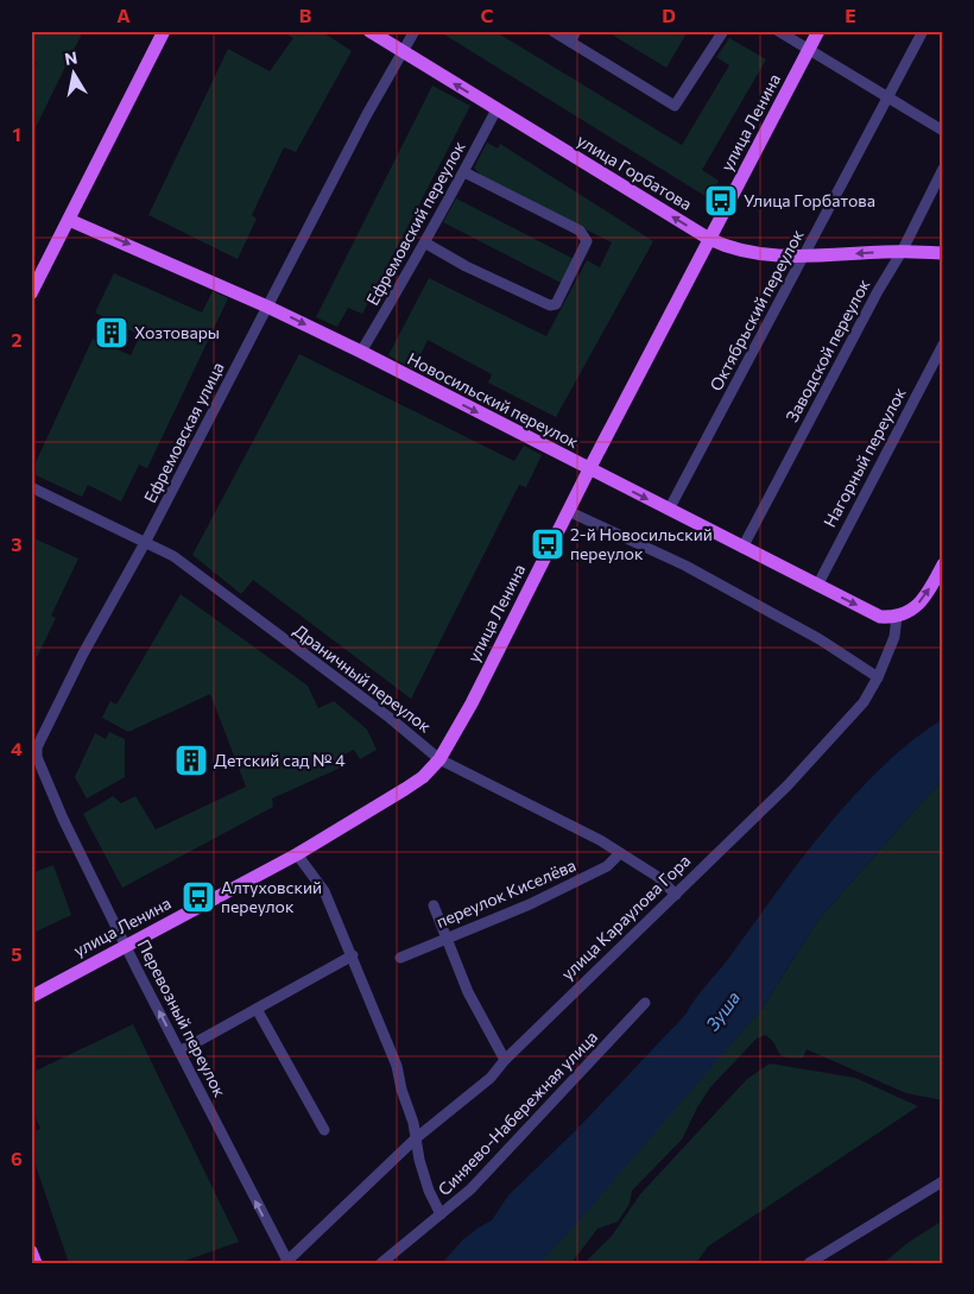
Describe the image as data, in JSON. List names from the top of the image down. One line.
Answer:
{"streets":{"main road":["улица Ленина","улица Горбатова","Новосильский переулок"],"street":["Ефремовский переулок","Октябрьский переулок","Заводской переулок","Ефремовская улица","Нагорный переулок","Драничный переулок","переулок Киселёва","улица Караулова Гора","Перевозный переулок","Синяево-Набережная улица"]},"crossings":[["улица Ленина","улица Горбатова"],["улица Ленина","Новосильский переулок"],["улица Ленина","Драничный переулок"],["улица Ленина","Перевозный переулок"],["улица Горбатова","Ефремовский переулок"],["улица Горбатова","Октябрьский переулок"],["улица Горбатова","Заводской переулок"],["улица Горбатова","Ефремовская улица"],["Ефремовский переулок","Новосильский переулок"],["Октябрьский переулок","Новосильский переулок"],["Заводской переулок","Новосильский переулок"],["Новосильский переулок","Ефремовская улица"],["Новосильский переулок","Нагорный переулок"],["Новосильский переулок","улица Караулова Гора"],["Ефремовская улица","Драничный переулок"],["Ефремовская улица","Перевозный переулок"],["Драничный переулок","переулок Киселёва"],["Драничный переулок","улица Караулова Гора"],["улица Караулова Гора","Перевозный переулок"]],"one_way":["улица Горбатова","Новосильский переулок"],"water":["Зуша"],"places":{"bus stop":["Улица Горбатова","2-й Новосильский переулок","Алтуховский переулок"],"building":["Хозтовары","Детский сад № 4"]},"north":"top","grid":{"columns":["A","B","C","D","E"],"rows":["1","2","3","4","5","6"]}}
